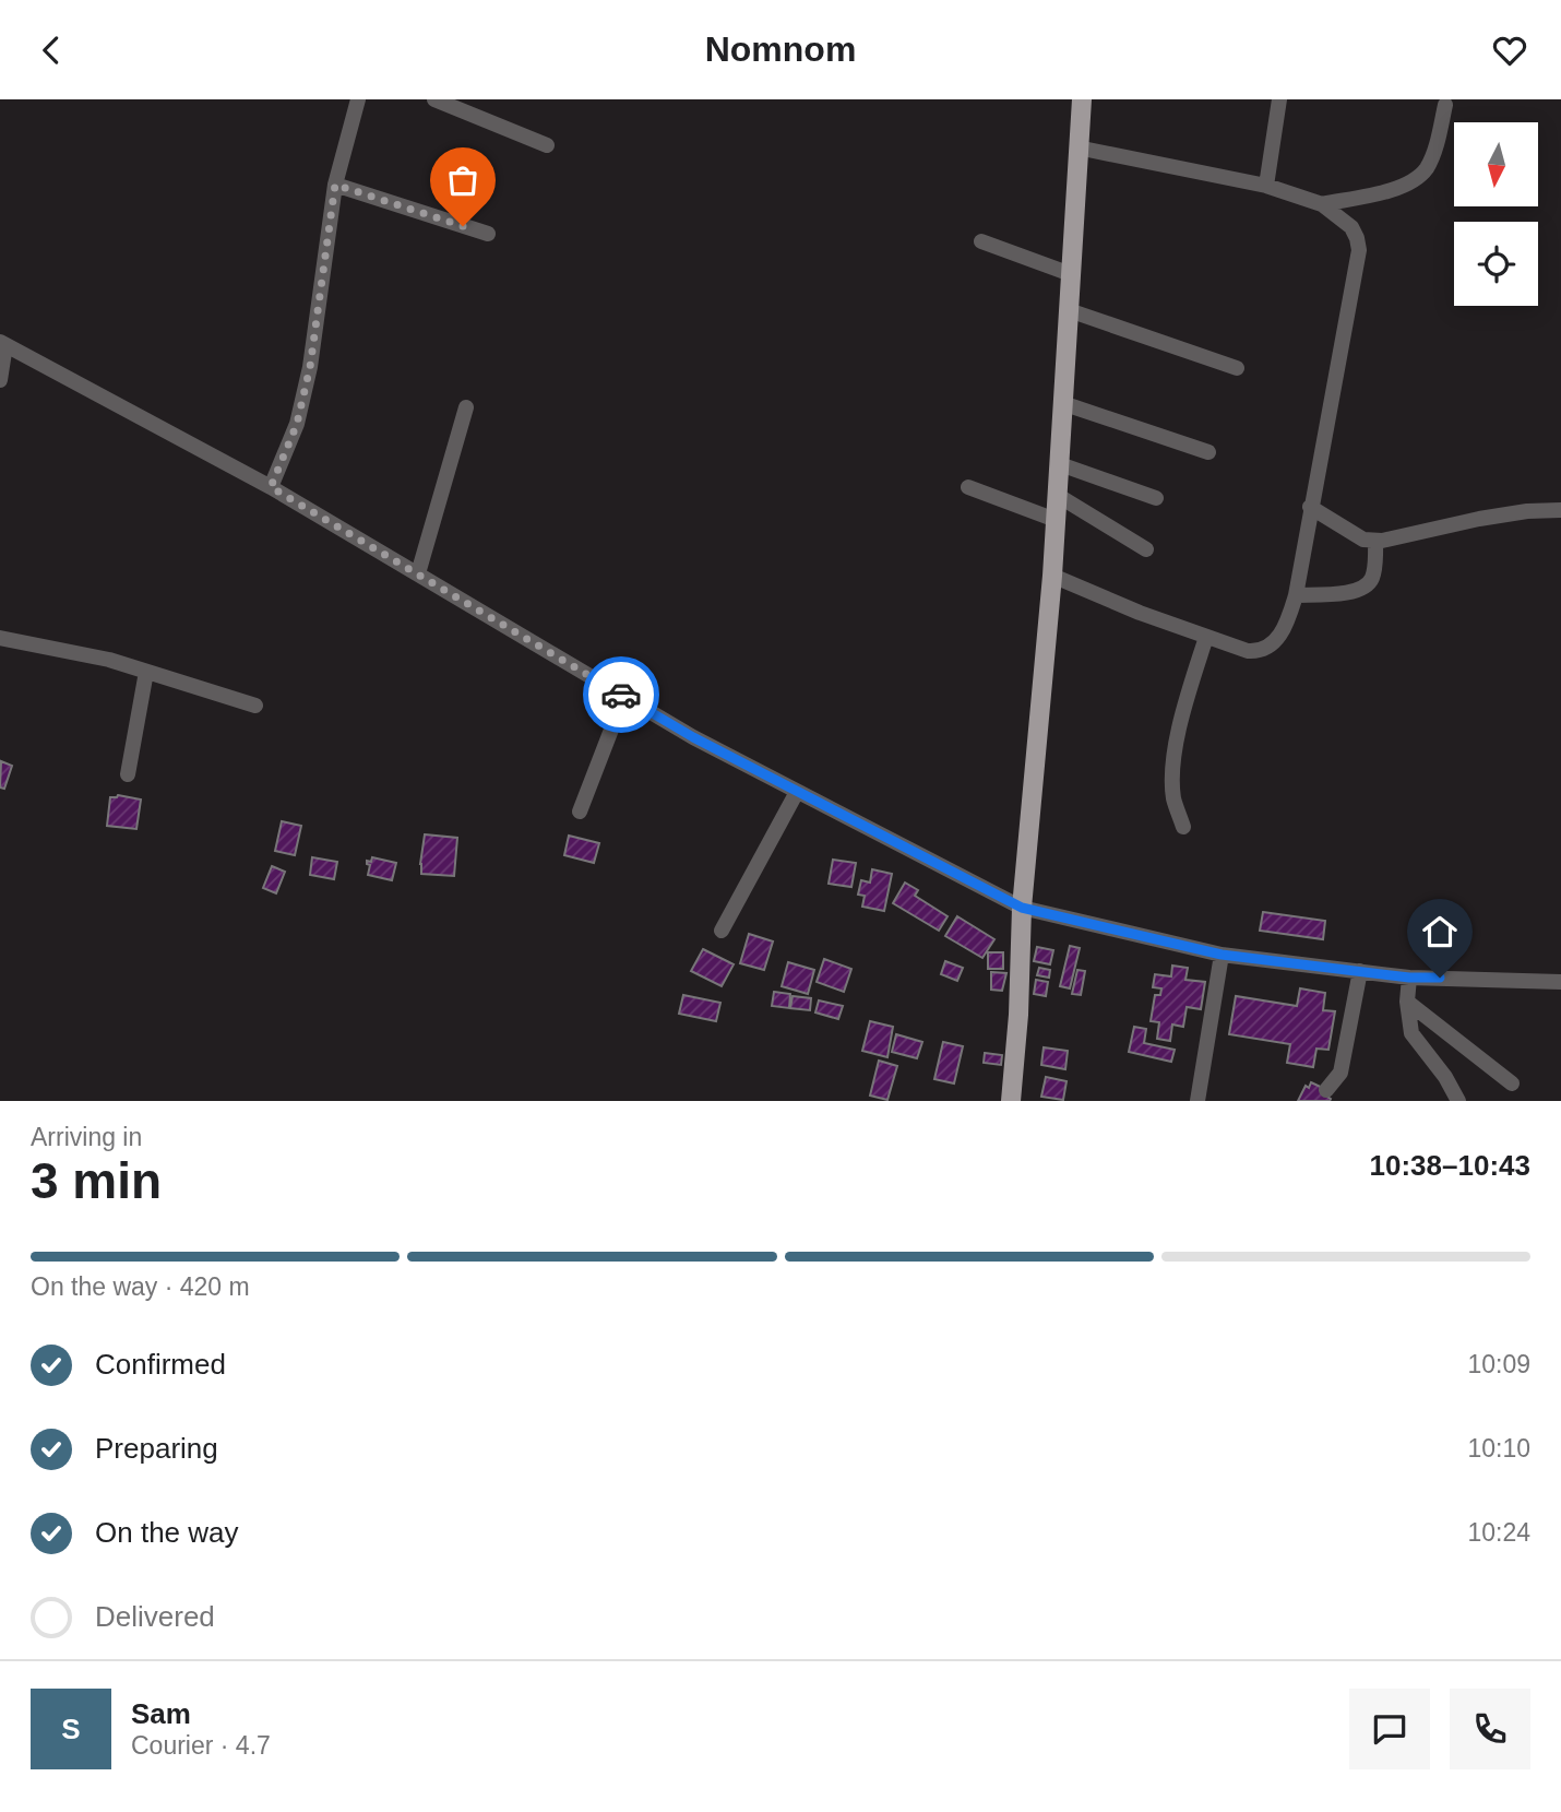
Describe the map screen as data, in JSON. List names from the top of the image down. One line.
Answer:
{"north":"bottom","page":{"header":"Nomnom","heading":["3 min","Arriving in","10:38–10:43"],"panel":["Sam","Courier · 4.7"],"bar":"On the way · 420 m","list":[["Confirmed","10:09"],["Preparing","10:10"],["On the way","10:24"],"Delivered"],"round":"S"}}
